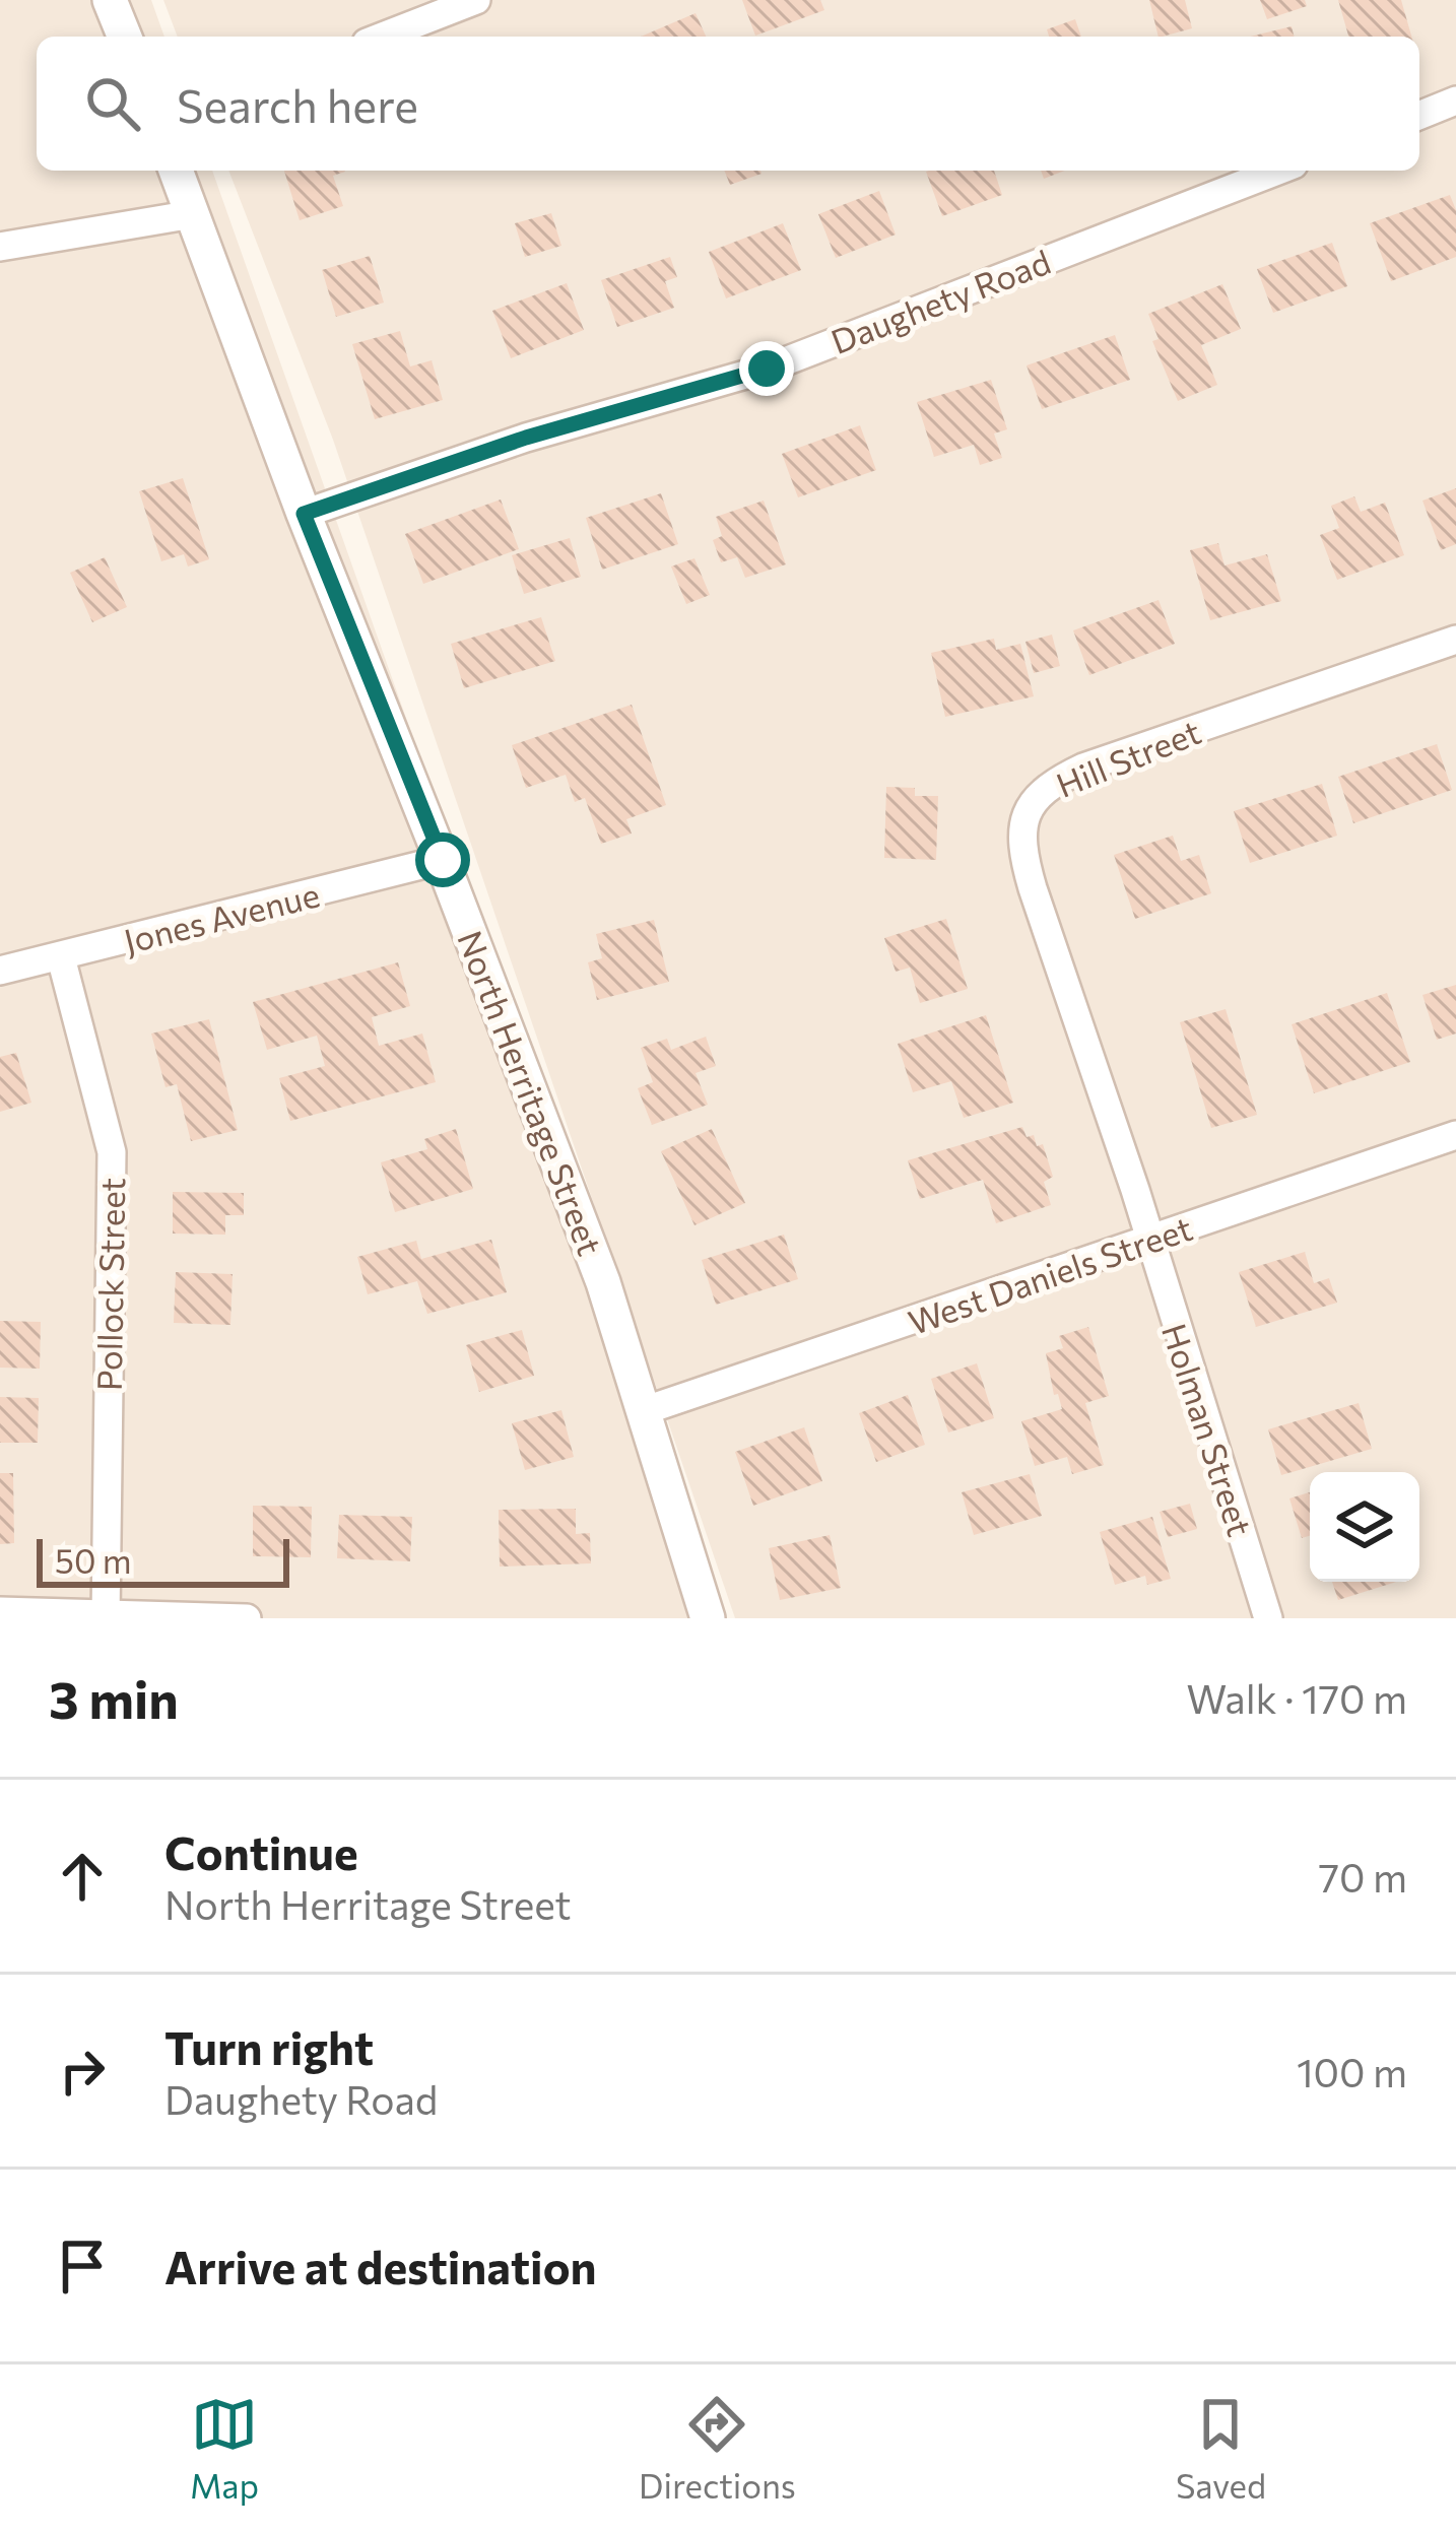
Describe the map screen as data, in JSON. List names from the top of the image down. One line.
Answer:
{"streets":{"street":["Daughety Road","Hill Street","Jones Avenue","North Herritage Street","West Daniels Street","Pollock Street","Holman Street"]},"crossings":[["Daughety Road","North Herritage Street"],["Hill Street","West Daniels Street"],["Hill Street","Holman Street"],["Jones Avenue","North Herritage Street"],["Jones Avenue","Pollock Street"],["North Herritage Street","West Daniels Street"],["West Daniels Street","Holman Street"]],"scale_bar":"50 m","page":{"search":"Search here","scale":"50 m","heading":["3 min","Walk · 170 m"],"list":[["Continue","North Herritage Street","70 m"],["Turn right","Daughety Road","100 m"],"Arrive at destination"],"nav":["Map","Directions","Saved"]}}
